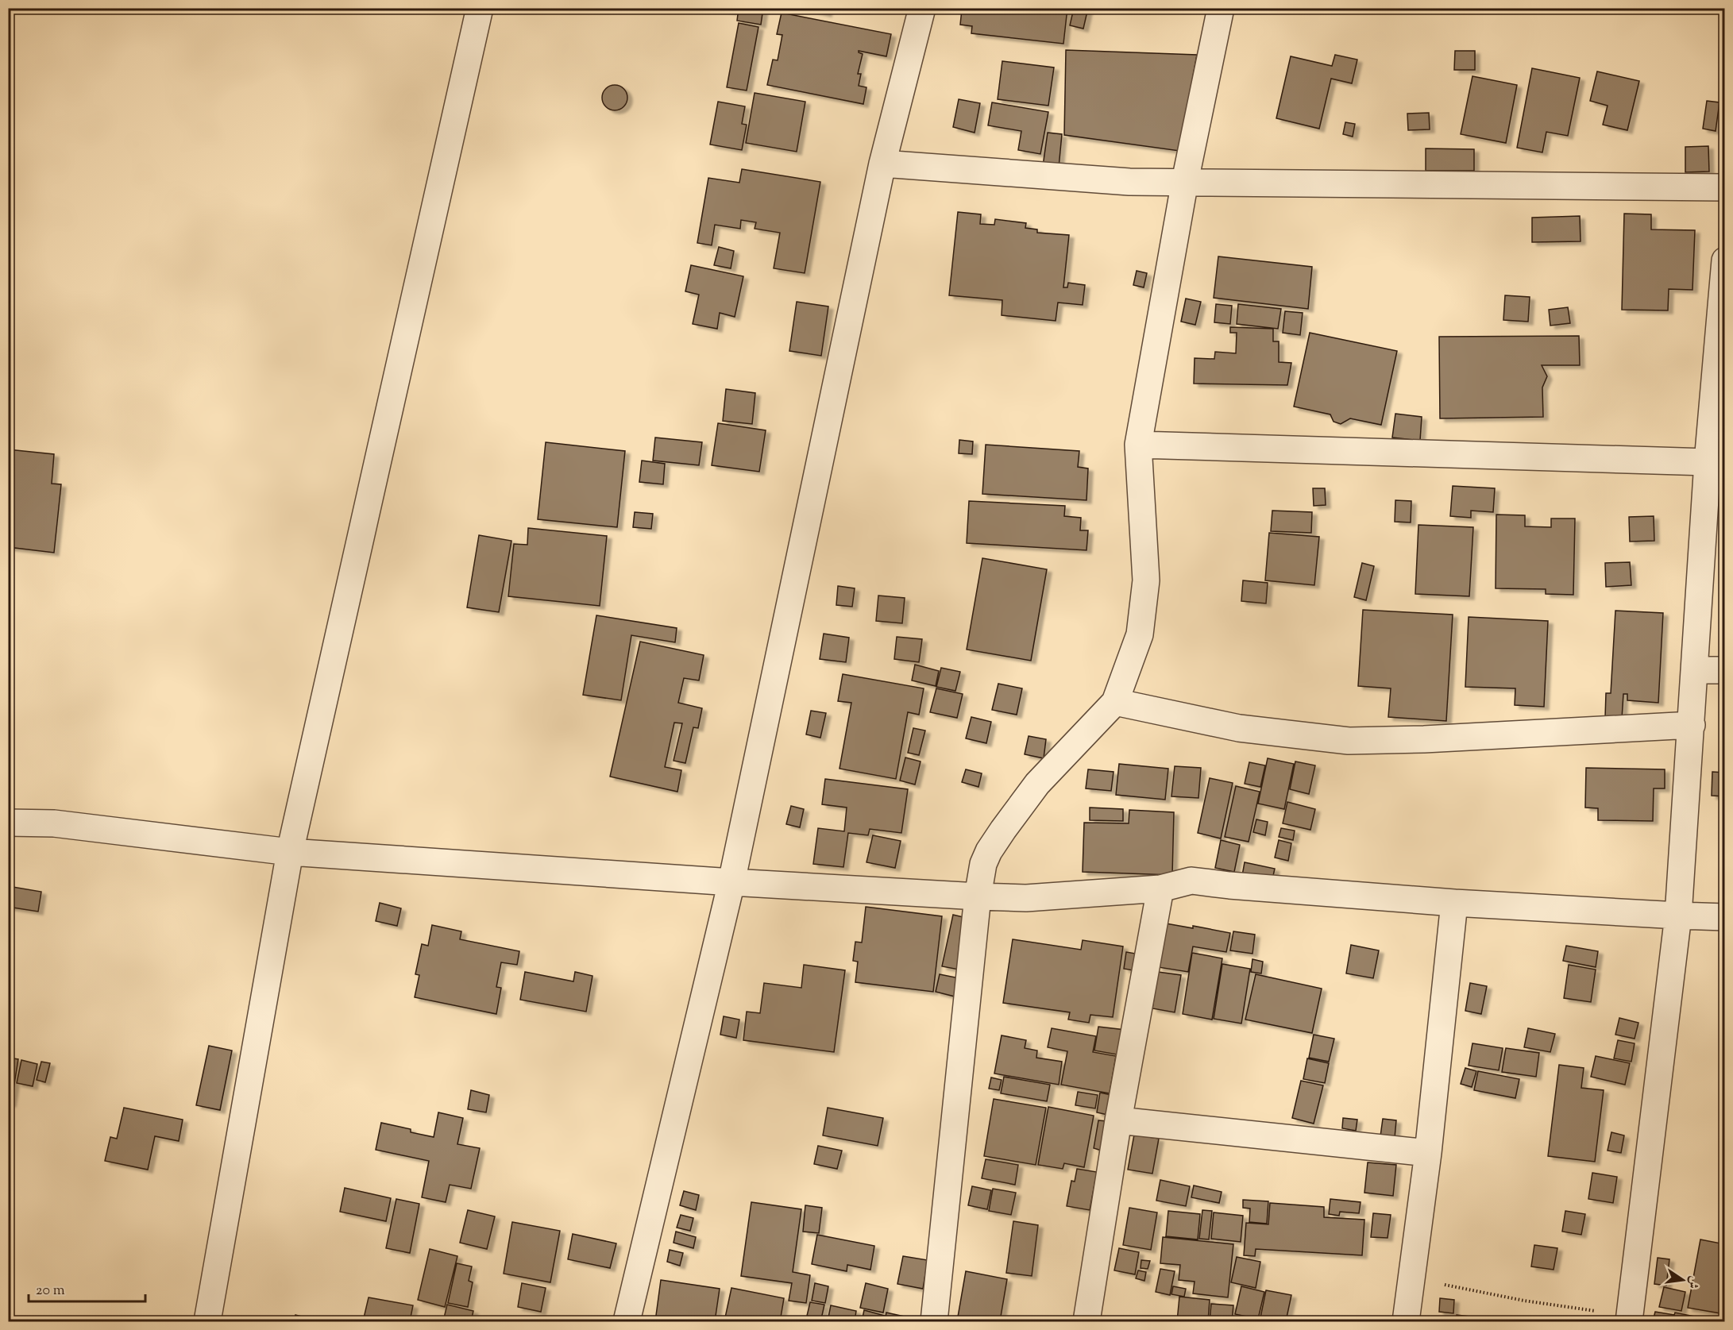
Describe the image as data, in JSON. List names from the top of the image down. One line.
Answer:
{"scale_bar":"20 m","north":"right"}
